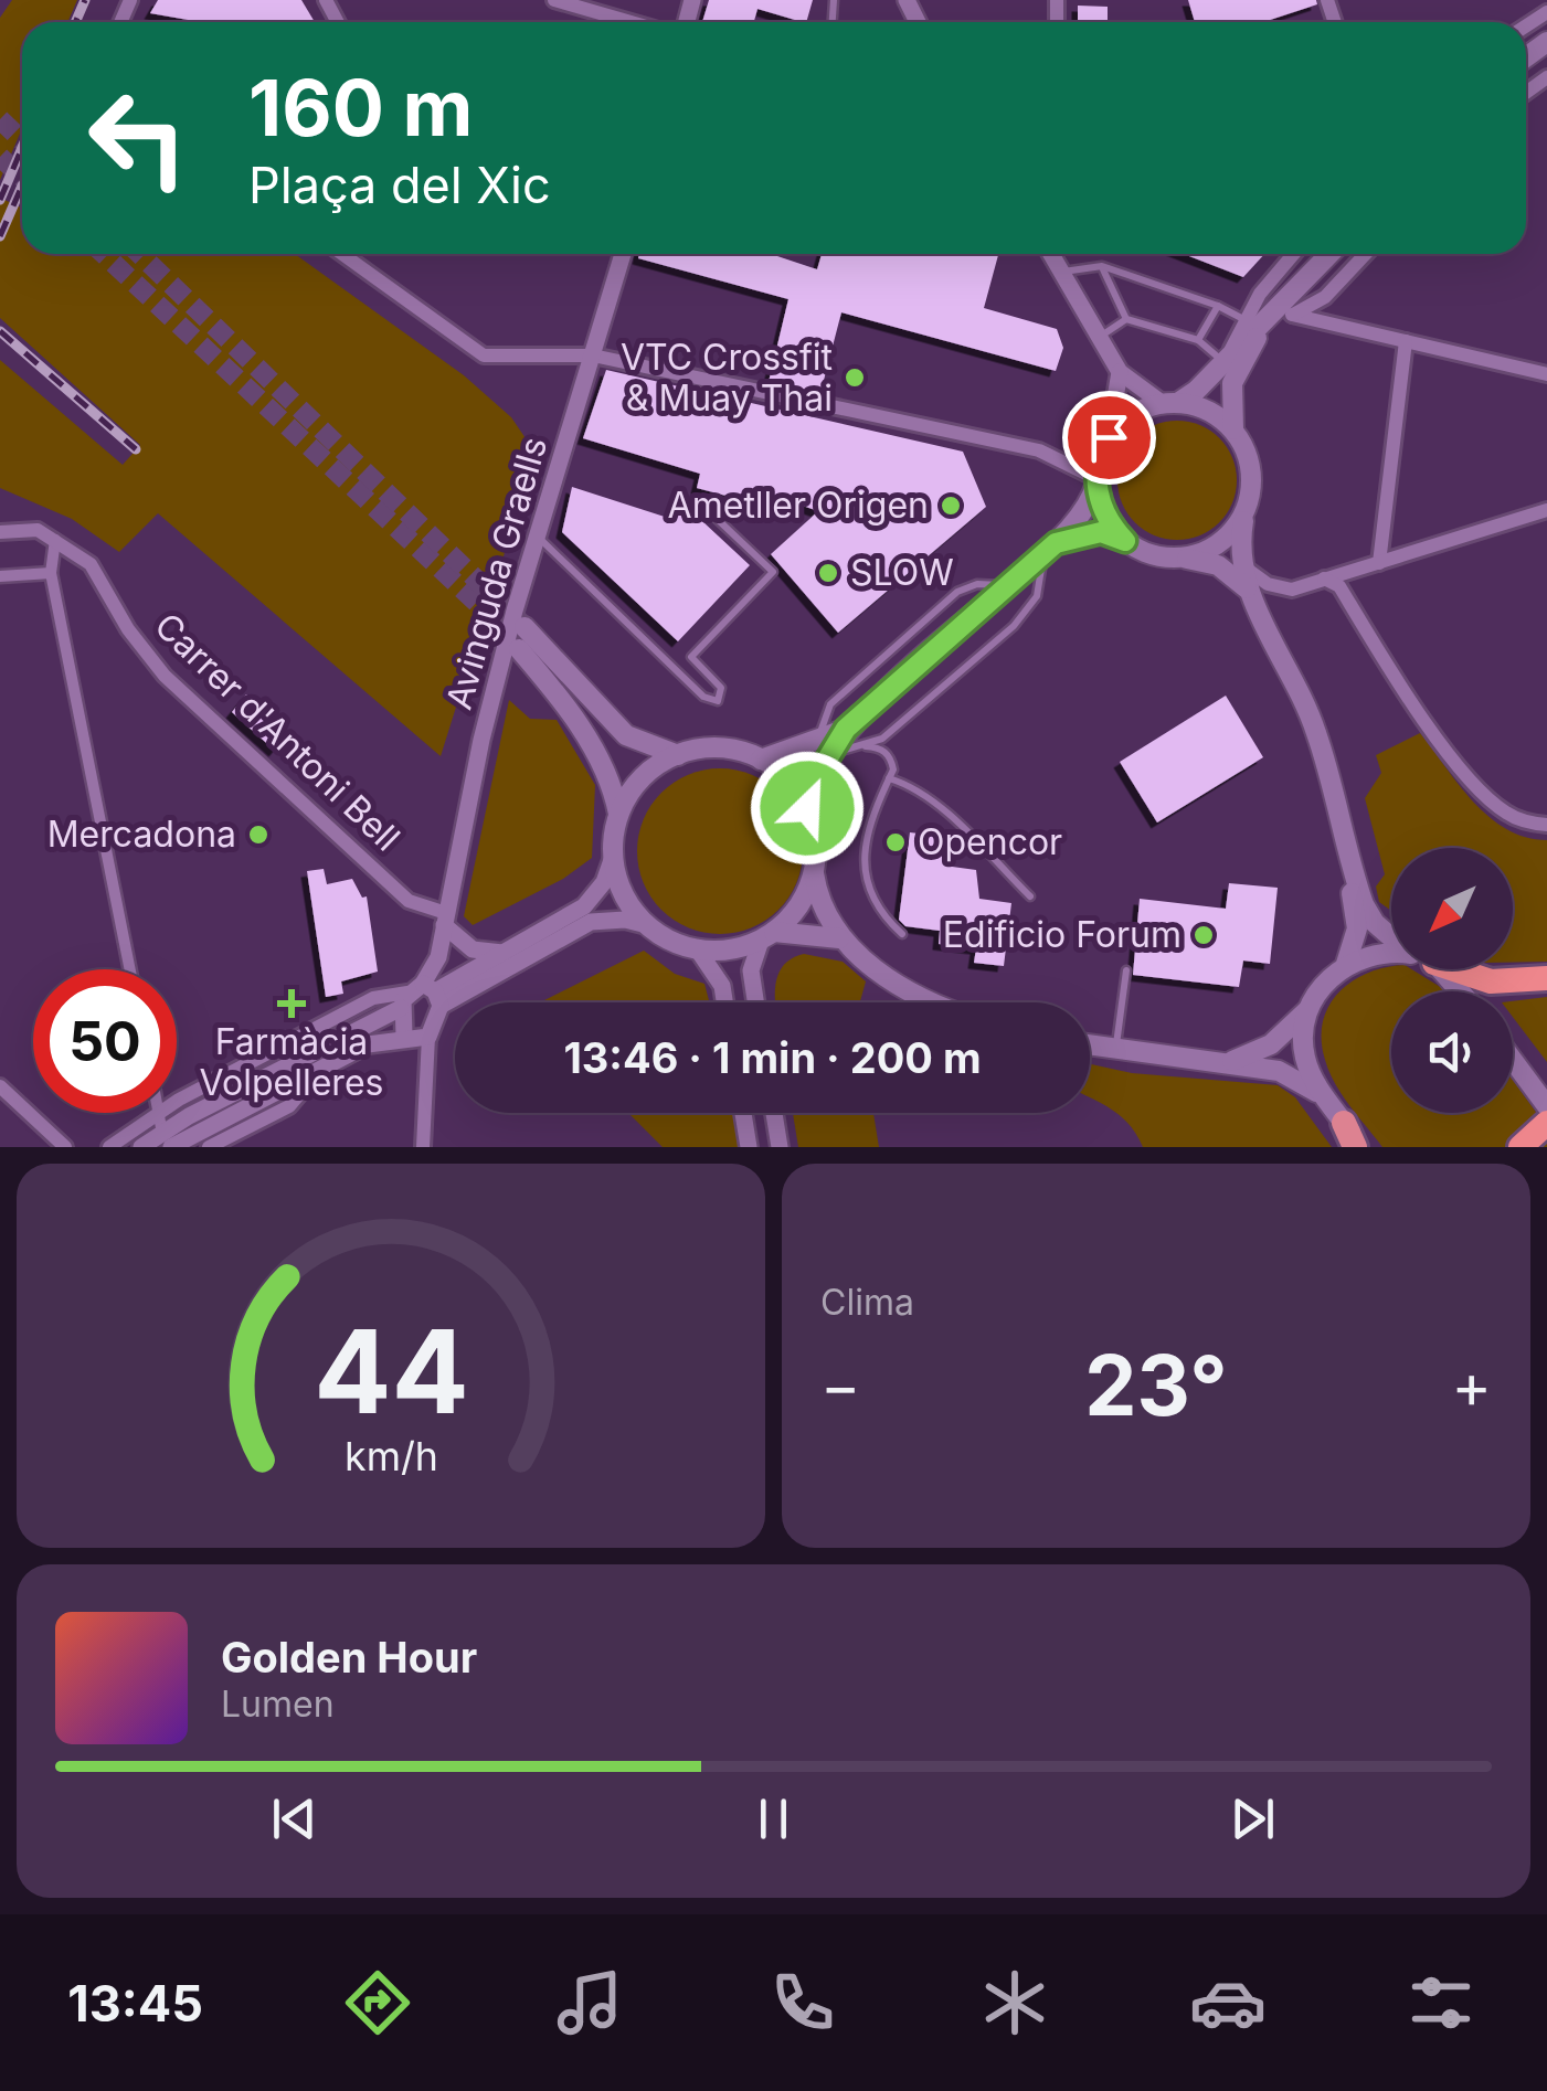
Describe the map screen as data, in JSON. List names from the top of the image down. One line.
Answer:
{"streets":{"street":["Avinguda Graells","Carrer d'Antoni Bell"]},"crossings":[["Avinguda Graells","Carrer d'Antoni Bell"]],"places":{"other":["VTC Crossfit & Muay Thai","Ametller Origen","SLOW","Mercadona","Opencor","Edificio Forum"],"health":["Farmàcia Volpelleres"]},"north":"bottom left","page":{"turn":["160 m","Plaça del Xic"],"limit":"50","trip":"13:46 · 1 min · 200 m","tile":"Clima","heat":["−","23°","+"],"song":["Golden Hour","Lumen"],"tabs":"13:45","gauge":["44","km/h"]}}
